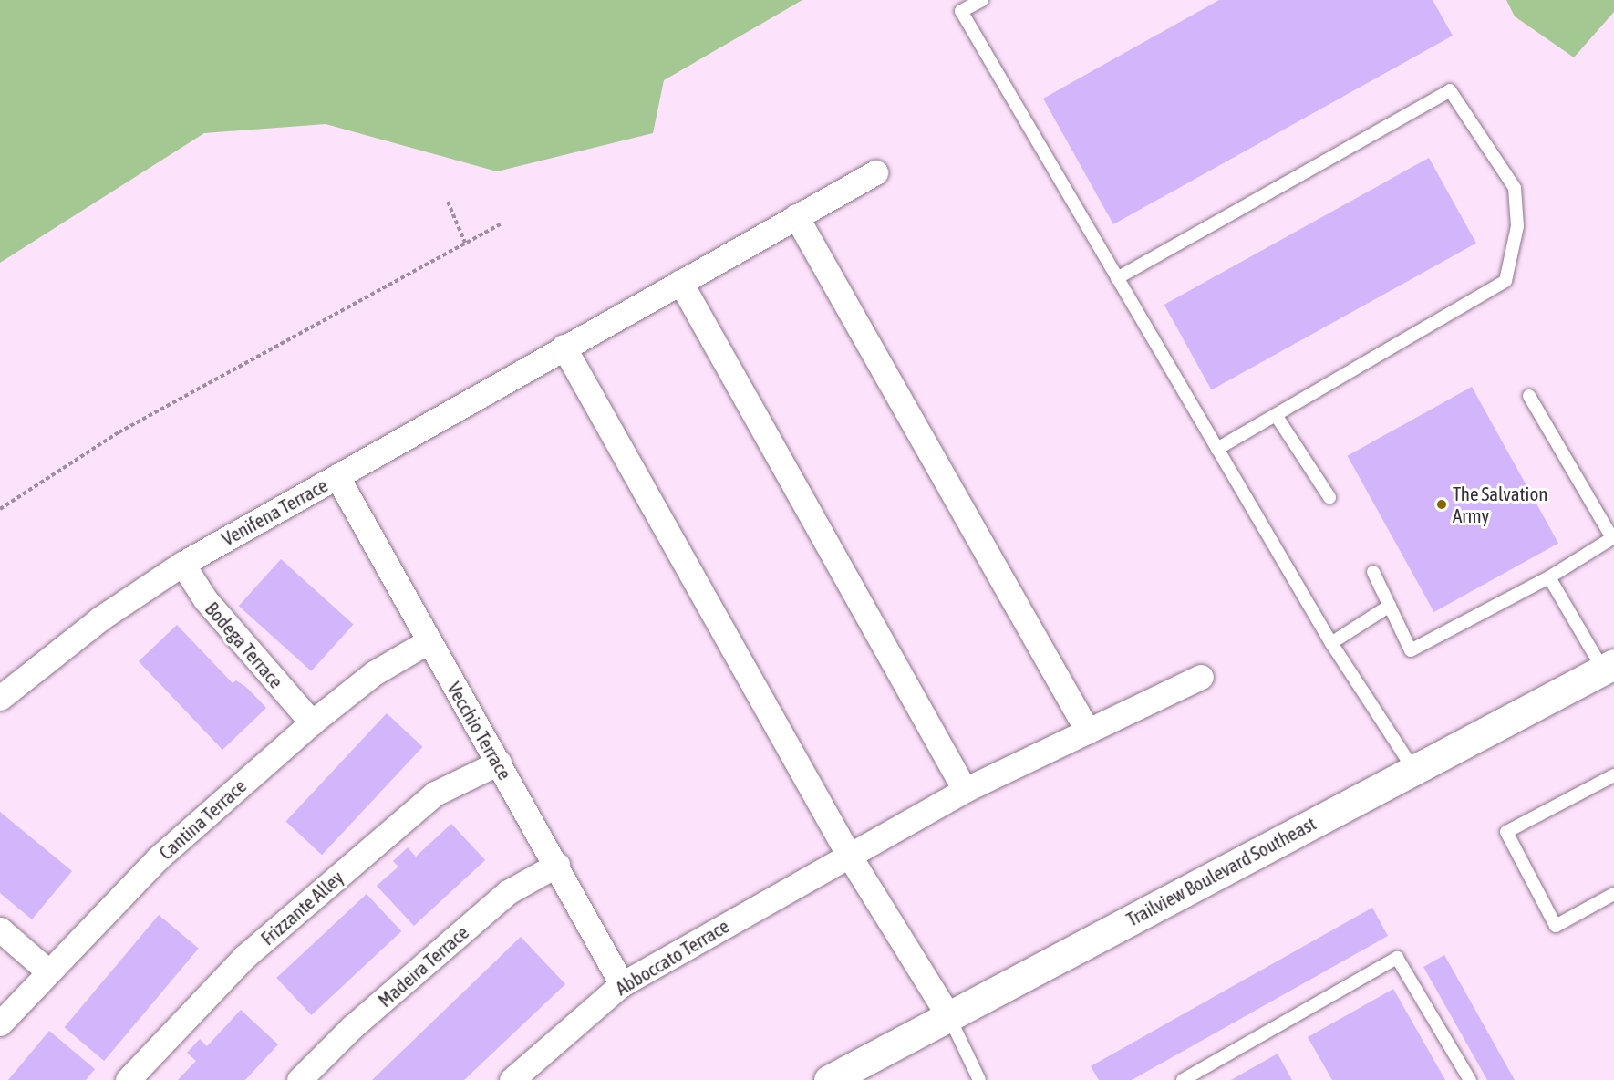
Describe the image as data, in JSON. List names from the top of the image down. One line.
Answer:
{"streets":{"street":["Venifena Terrace","Bodega Terrace","Vecchio Terrace","Cantina Terrace","Trailview Boulevard Southeast","Frizzante Alley","Abboccato Terrace","Madeira Terrace"]},"crossings":[["Venifena Terrace","Bodega Terrace"],["Venifena Terrace","Vecchio Terrace"],["Bodega Terrace","Cantina Terrace"],["Vecchio Terrace","Cantina Terrace"],["Vecchio Terrace","Frizzante Alley"],["Vecchio Terrace","Abboccato Terrace"],["Vecchio Terrace","Madeira Terrace"]],"places":["The Salvation Army"]}
